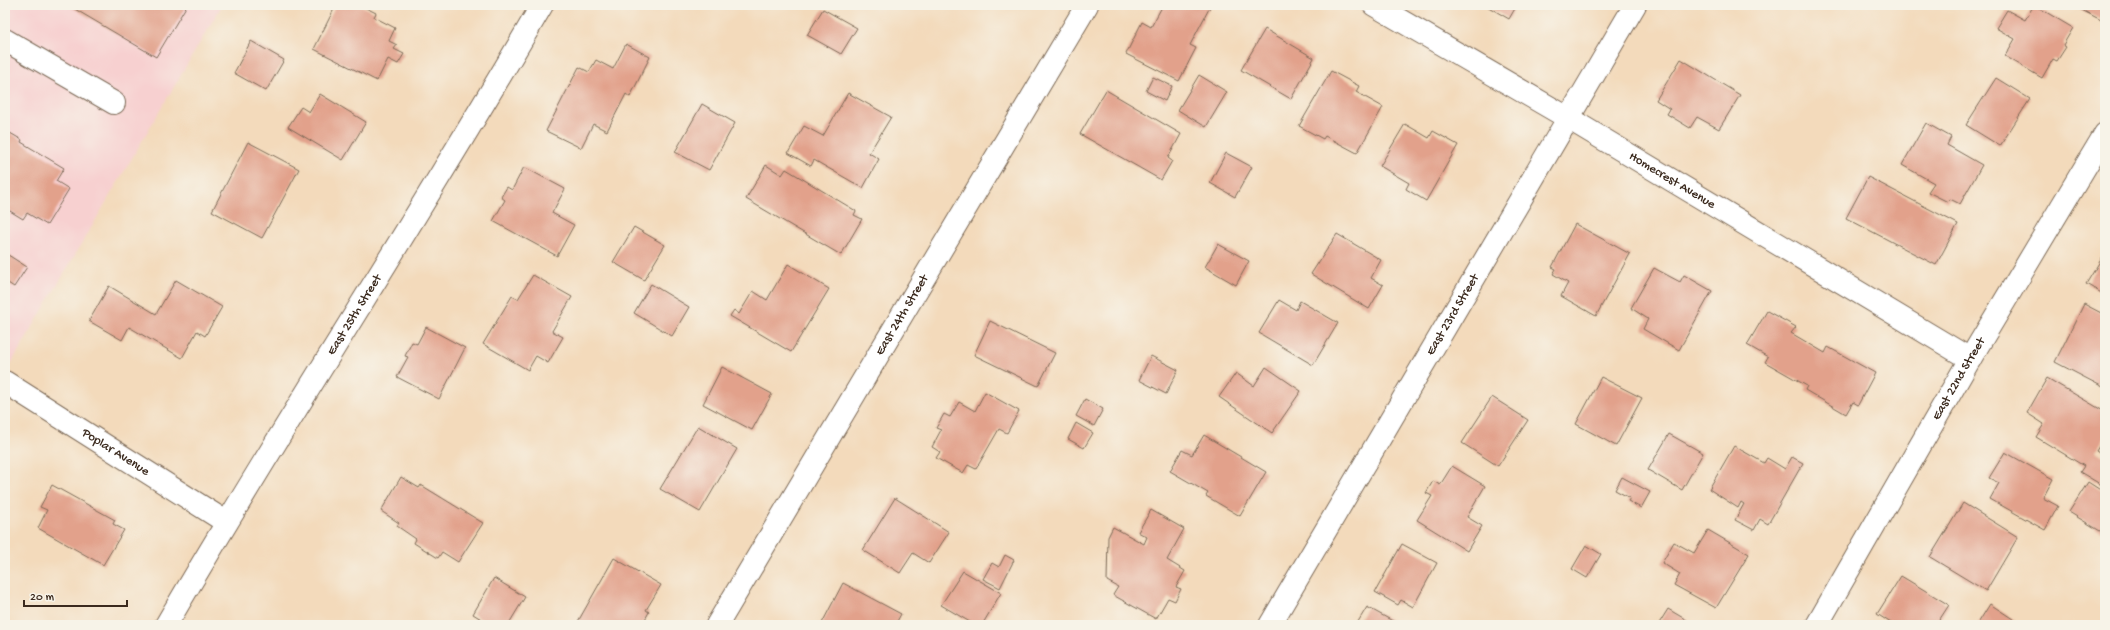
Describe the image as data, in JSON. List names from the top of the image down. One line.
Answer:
{"streets":{"street":["Homecrest Avenue","East 25th Street","East 24th Street","East 23rd Street","East 22nd Street","Poplar Avenue"]},"crossings":[["Homecrest Avenue","East 23rd Street"],["Homecrest Avenue","East 22nd Street"],["East 25th Street","Poplar Avenue"]],"scale_bar":"20 m"}
